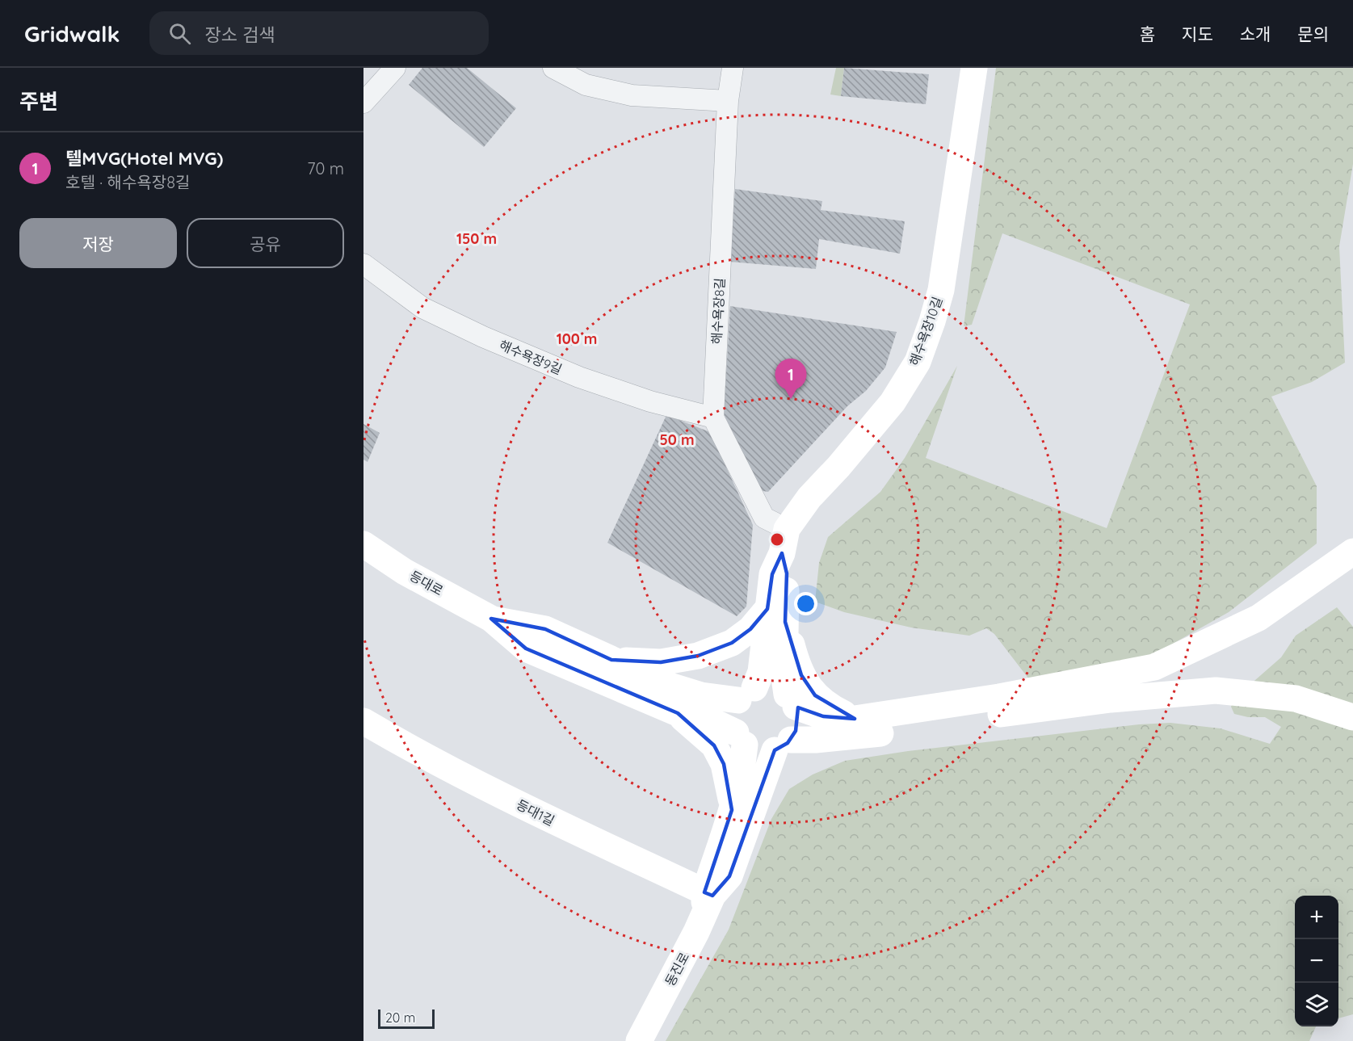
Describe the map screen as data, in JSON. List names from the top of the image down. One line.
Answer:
{"streets":{"street":["해수욕장8길","해수욕장10길","해수욕장9길","등대로","등대1길","동진로"]},"crossings":[["해수욕장8길","해수욕장10길"],["해수욕장8길","해수욕장9길"],["등대1길","동진로"]],"scale_bar":"20 m","page":{"header":"Gridwalk","search":"장소 검색","nav":["홈","지도","소개","문의"],"heading":"주변","list":[{"mark":"1","name":"텔MVG(Hotel MVG)","note":"호텔 · 해수욕장8길","value":"70 m"}],"buttons":["저장","공유"],"pins":"1","map_buttons":["+","−"],"scale":"20 m"},"rings":["150 m","100 m","50 m"]}
